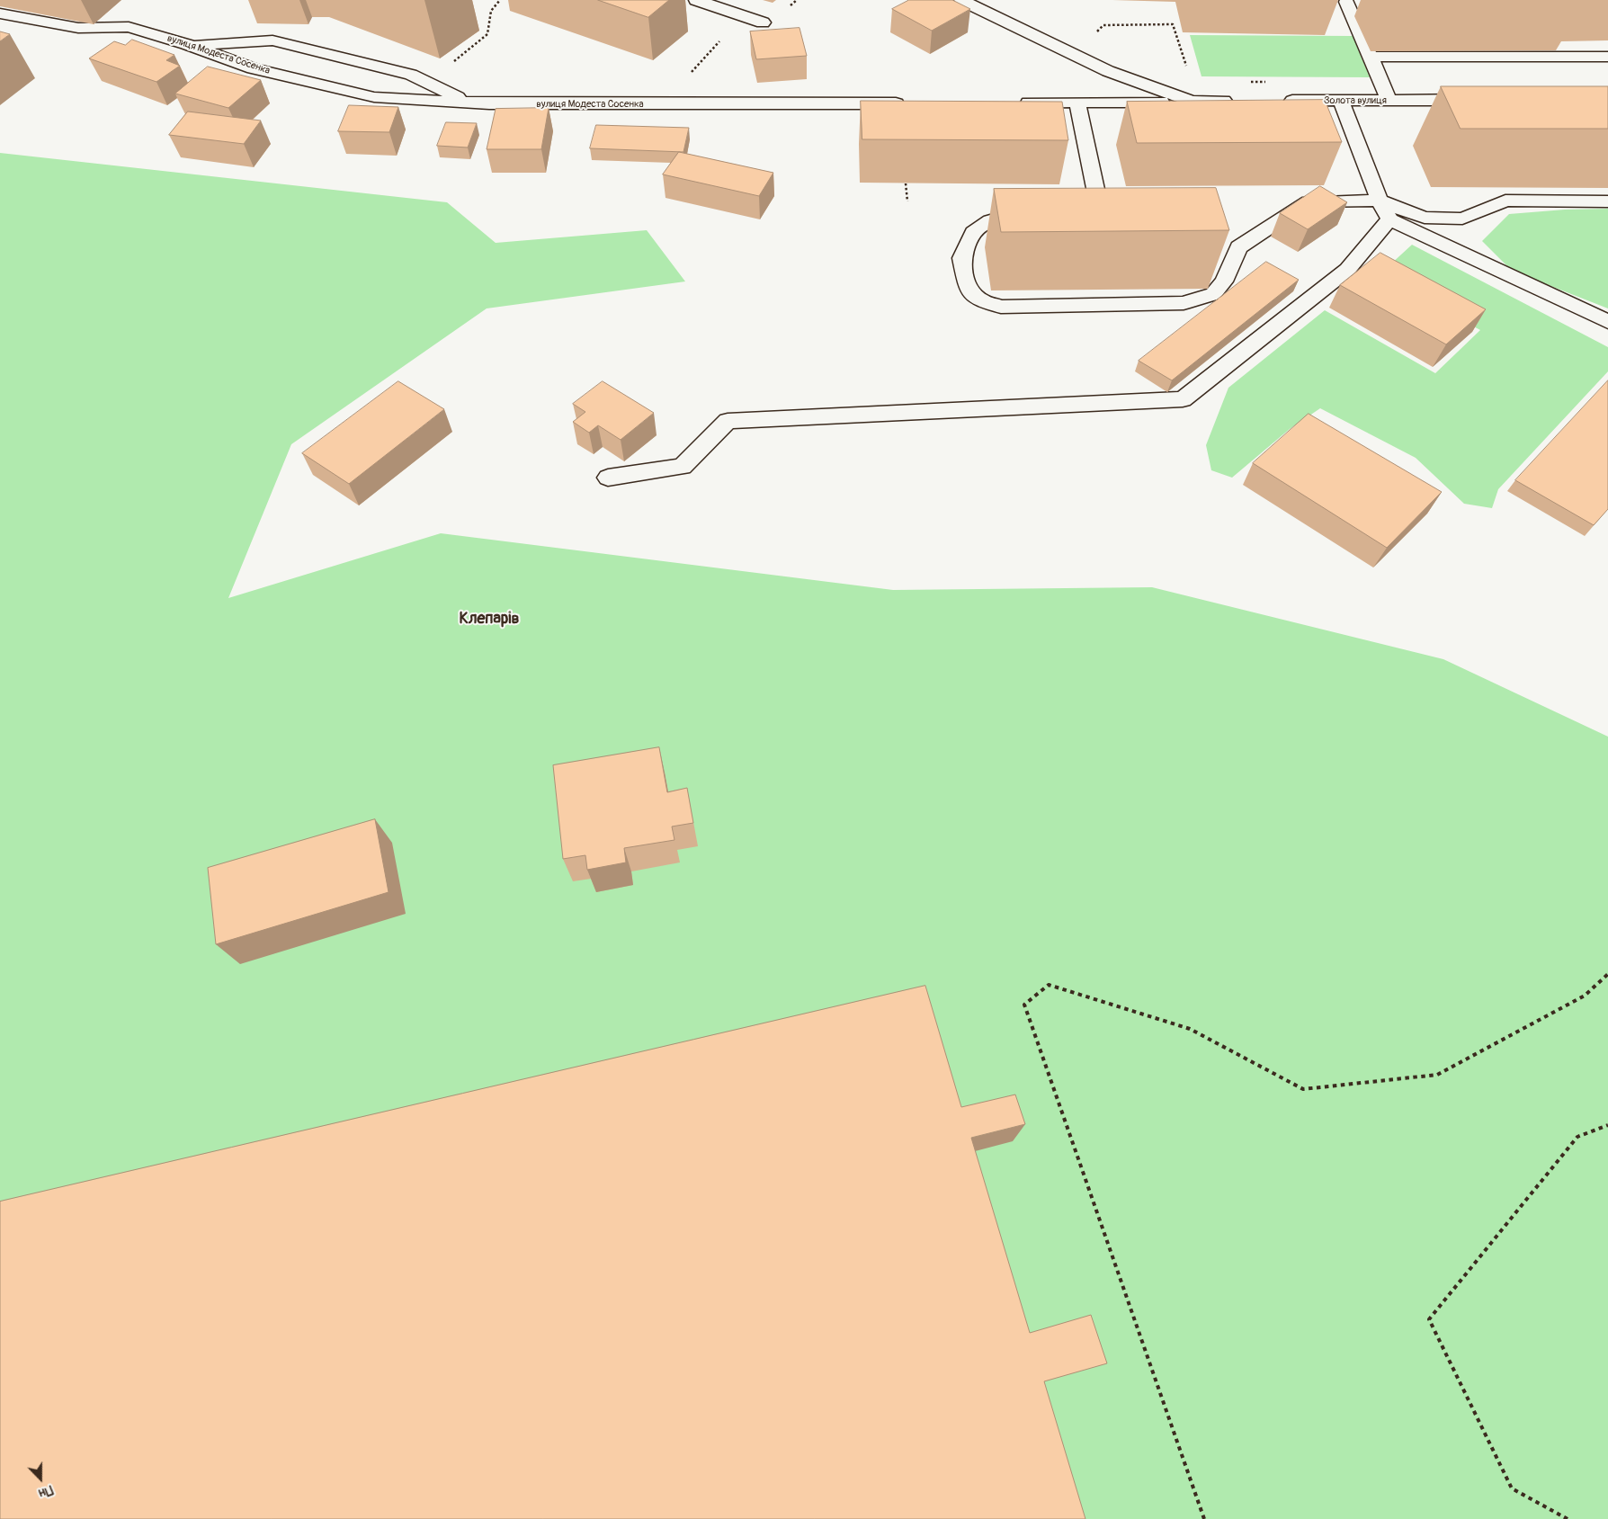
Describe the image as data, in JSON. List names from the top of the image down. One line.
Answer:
{"streets":{"street":["вулиця Модеста Сосенка","Золота вулиця"]},"districts":["Клепарів"],"north":"bottom"}
